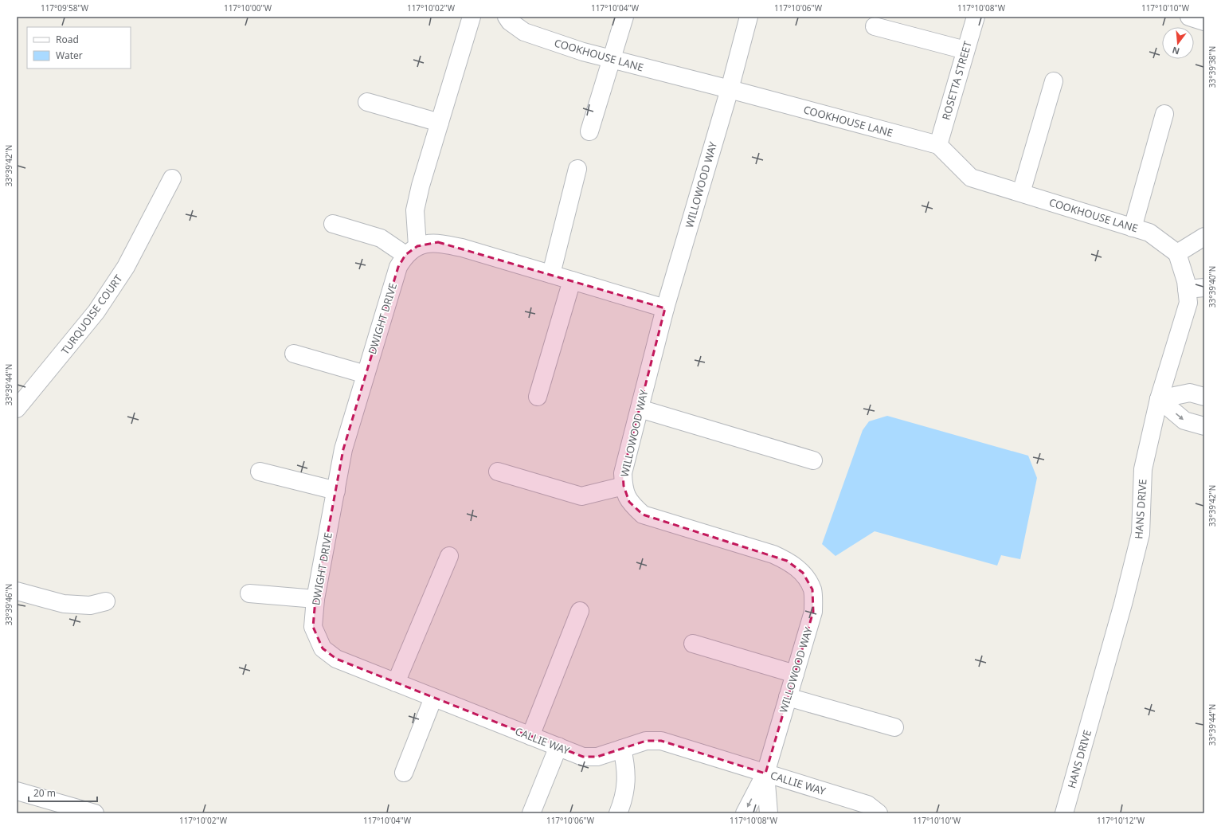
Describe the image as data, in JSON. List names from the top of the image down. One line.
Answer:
{"streets":{"street":["COOKHOUSE LANE","ROSETTA STREET","WILLOWOOD WAY","TURQUOISE COURT","DWIGHT DRIVE","HANS DRIVE","CALLIE WAY"]},"crossings":[["COOKHOUSE LANE","ROSETTA STREET"],["COOKHOUSE LANE","WILLOWOOD WAY"],["COOKHOUSE LANE","HANS DRIVE"],["WILLOWOOD WAY","CALLIE WAY"],["DWIGHT DRIVE","CALLIE WAY"]],"legend":["Road","Water"],"scale_bar":"20 m","north":"bottom","coordinates":["117°09'58\"W","117°10'00\"W","117°10'02\"W","117°10'04\"W","117°10'06\"W","117°10'08\"W","117°10'10\"W","33°39'38\"N","33°39'42\"N","33°39'40\"N","33°39'44\"N","33°39'46\"N","117°10'12\"W"]}
